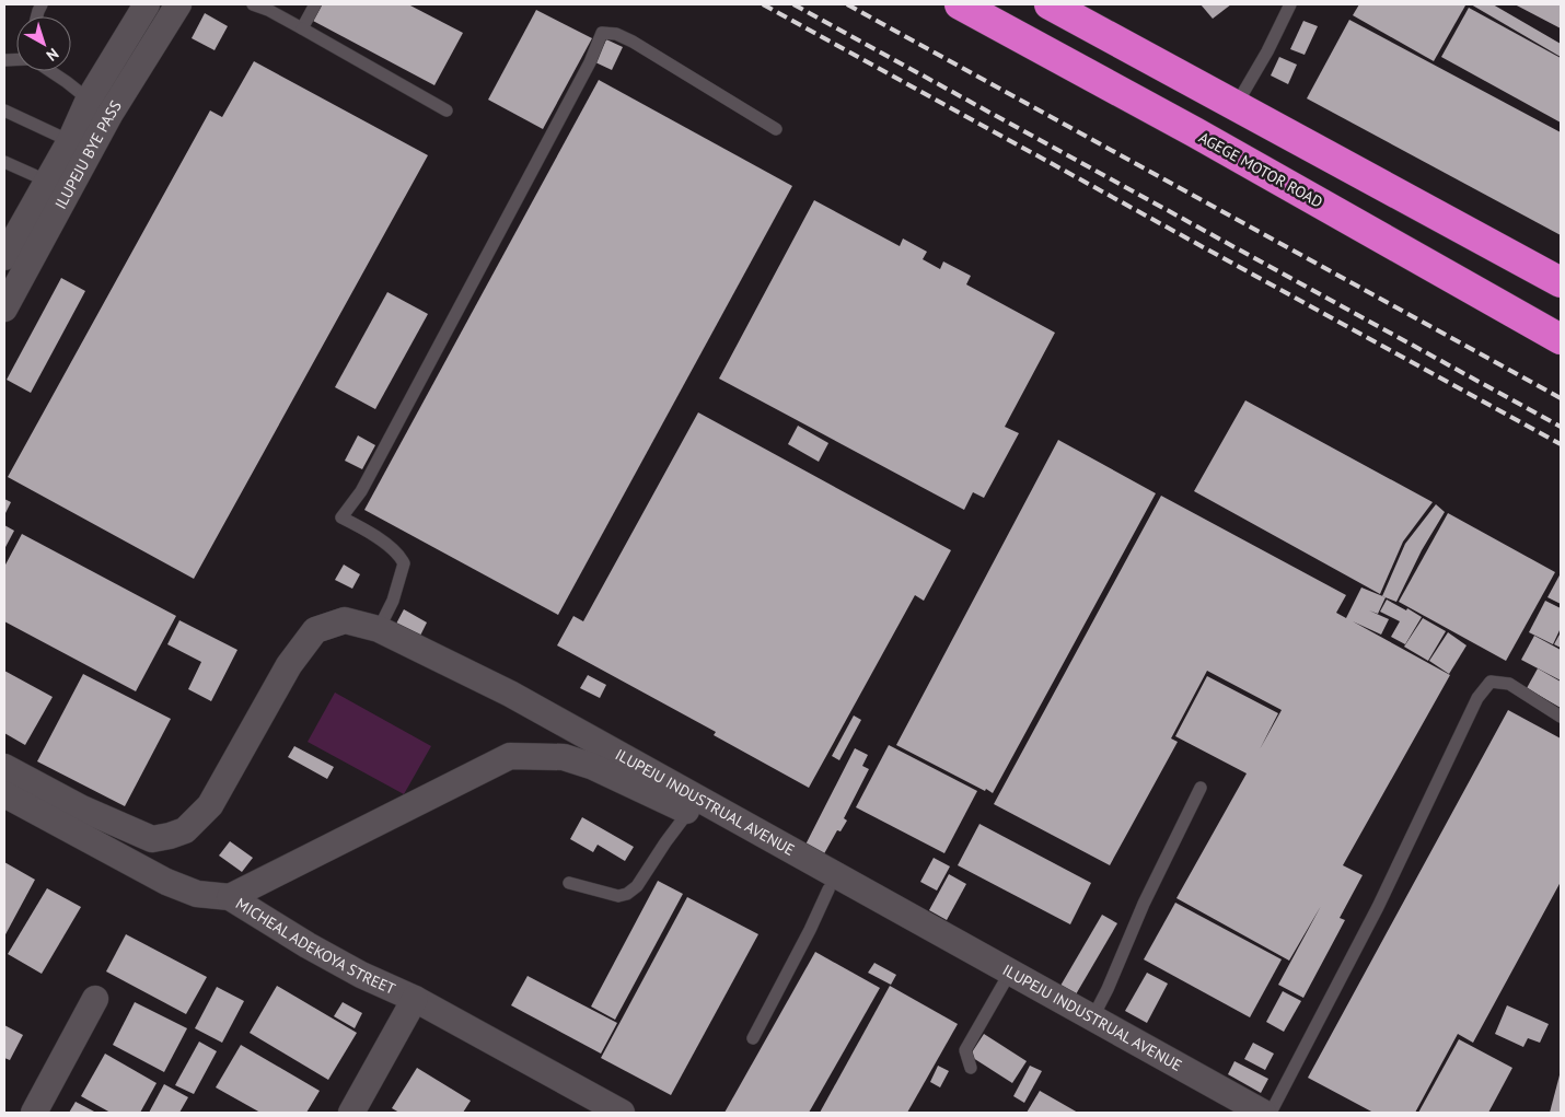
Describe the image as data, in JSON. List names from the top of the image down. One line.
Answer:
{"streets":{"highway":["AGEGE MOTOR ROAD"],"street":["ILUPEJU BYE PASS","ILUPEJU INDUSTRUAL AVENUE","MICHEAL ADEKOYA STREET"]},"crossings":[["ILUPEJU INDUSTRUAL AVENUE","MICHEAL ADEKOYA STREET"]],"north":"bottom right"}
